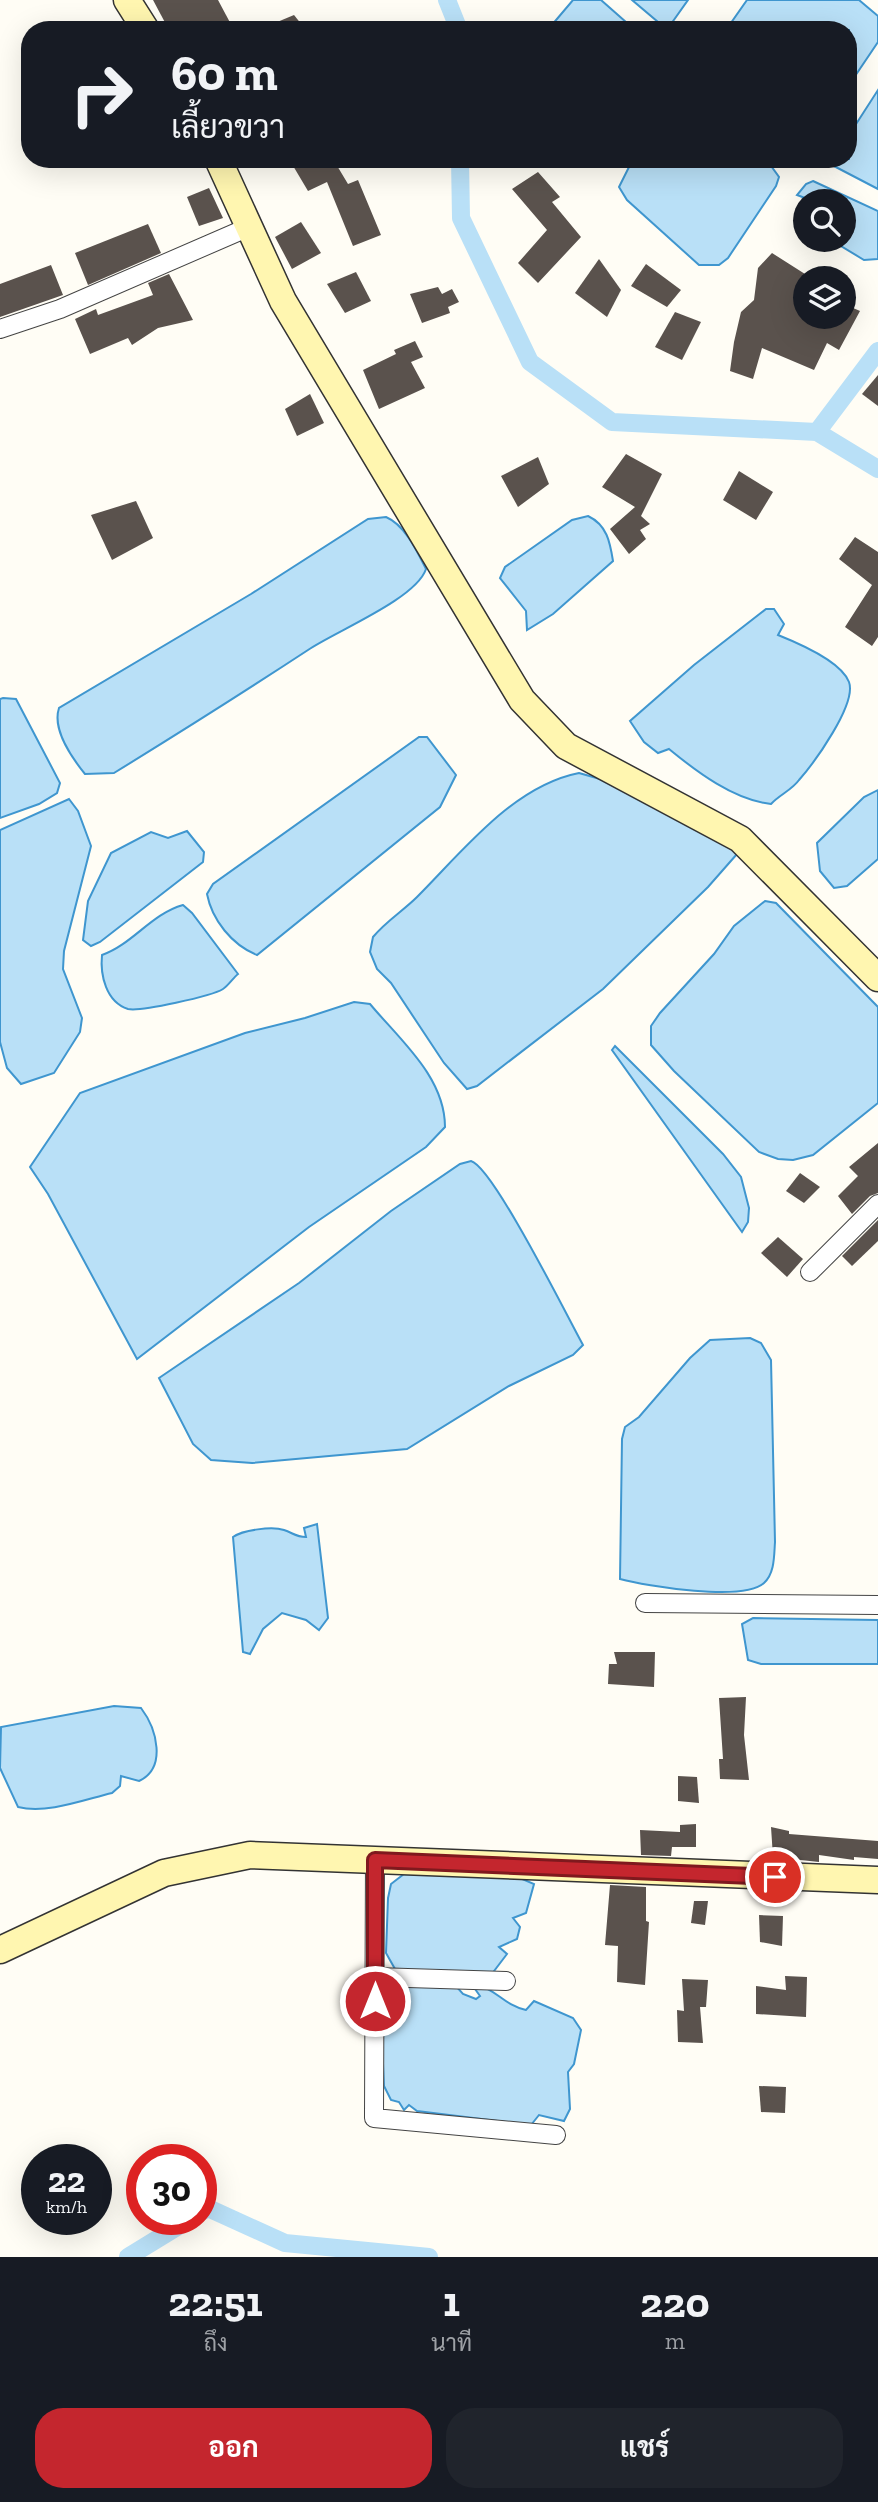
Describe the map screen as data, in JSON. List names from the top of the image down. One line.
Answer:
{"page":{"turn":["60 m","เลี้ยวขวา"],"speed":"22 km/h","limit":"30","eta":["22:51","ถึง","1","นาที","220","m"],"buttons":["ออก","แชร์"]}}
